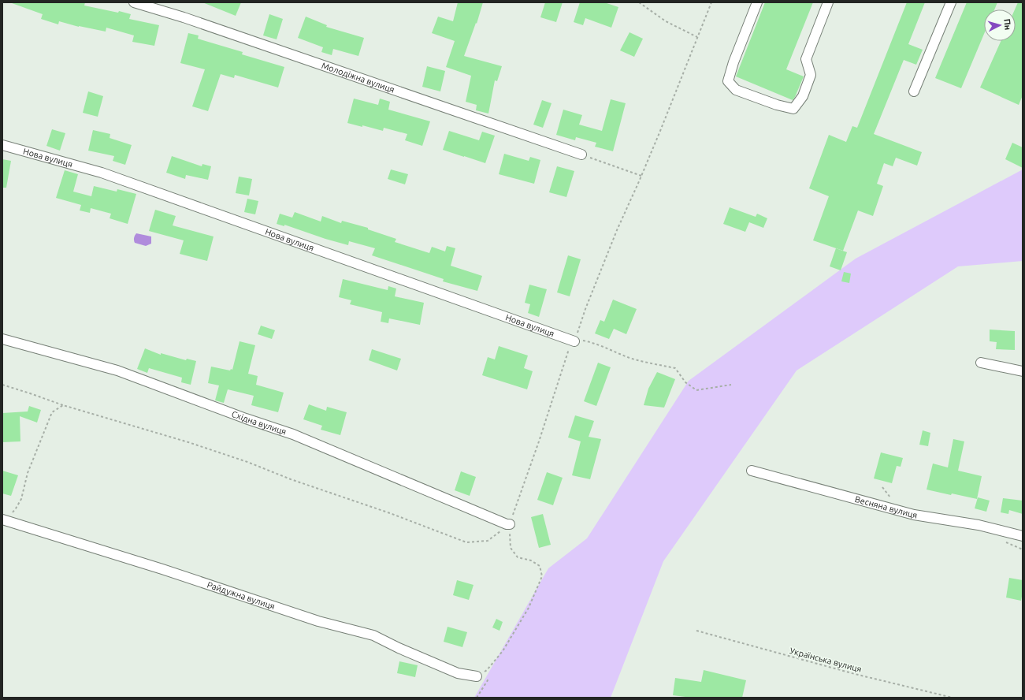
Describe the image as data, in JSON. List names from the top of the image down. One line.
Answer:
{"streets":{"street":["Молодіжна вулиця","Нова вулиця","Східна вулиця","Весняна вулиця","Райдужна вулиця"],"path":["Українська вулиця"]},"north":"right"}
